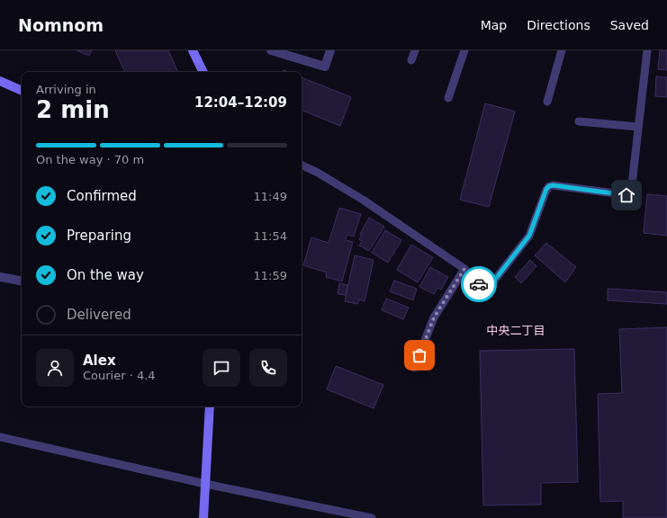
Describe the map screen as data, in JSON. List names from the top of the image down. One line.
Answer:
{"districts":["中央二丁目"],"page":{"header":"Nomnom","nav":["Map","Directions","Saved"],"heading":["2 min","Arriving in","12:04–12:09"],"panel":["Alex","Courier · 4.4"],"bar":"On the way · 70 m","list":[["Confirmed","11:49"],["Preparing","11:54"],["On the way","11:59"],"Delivered"]}}
